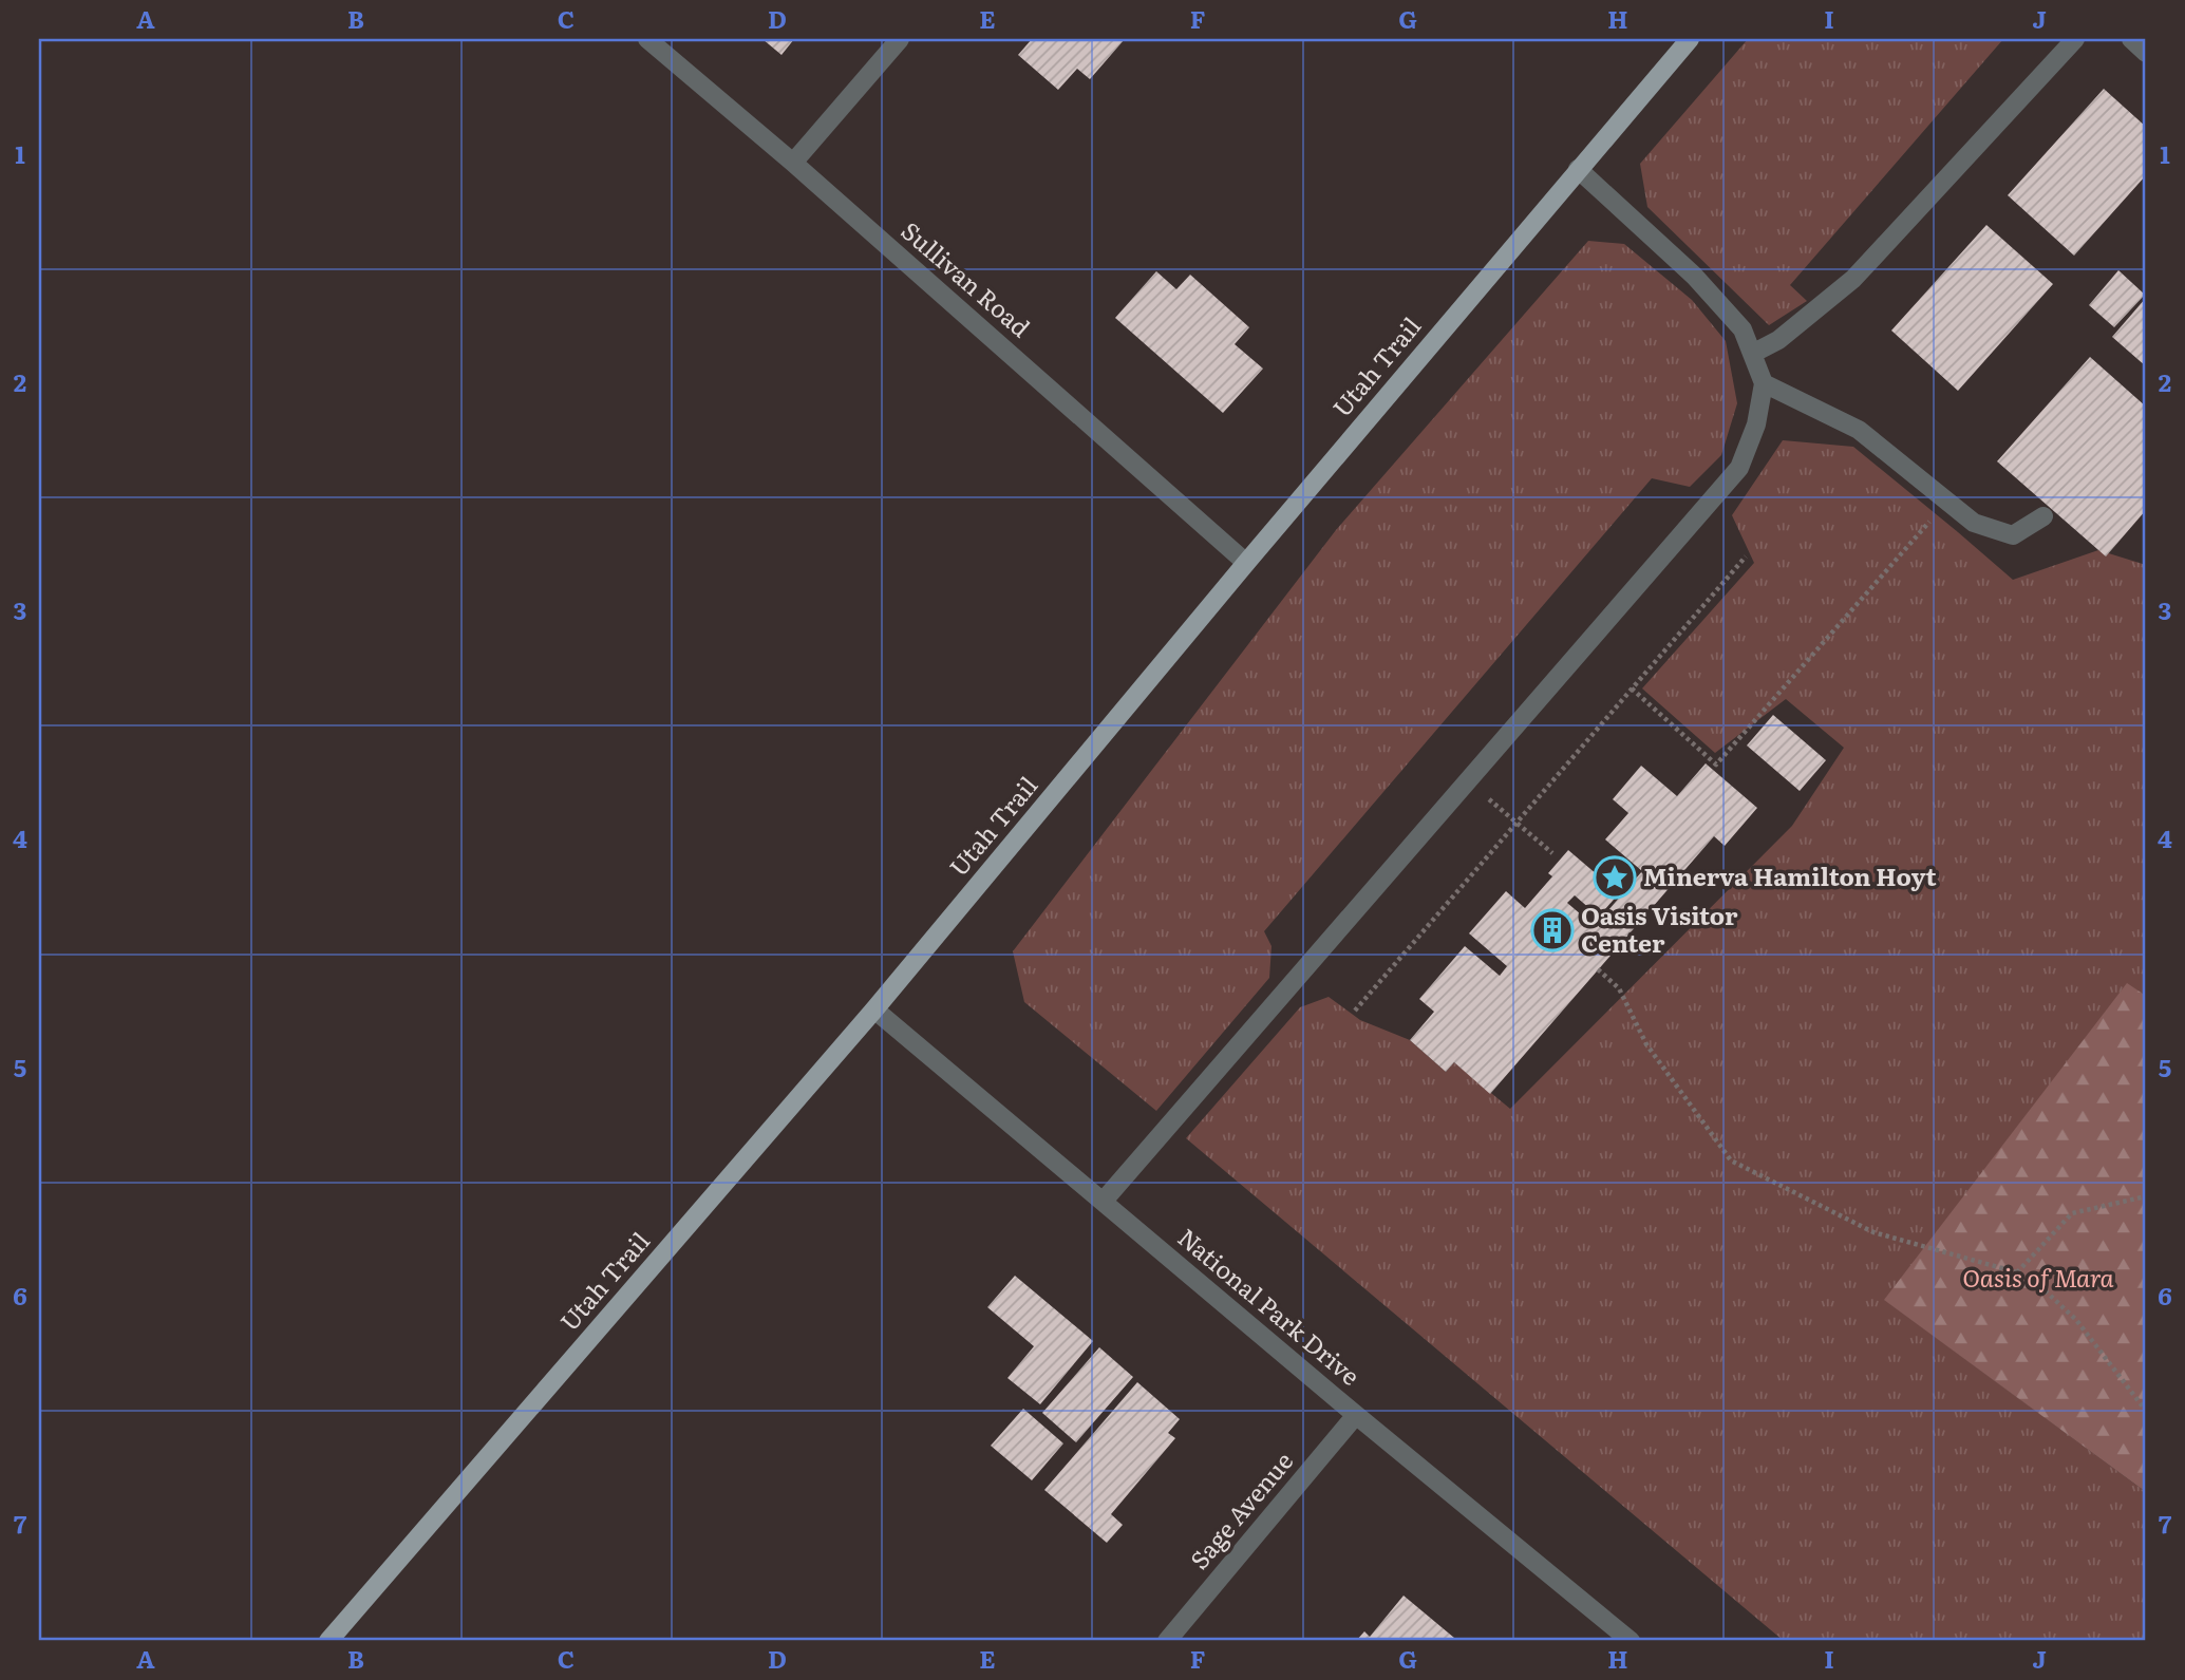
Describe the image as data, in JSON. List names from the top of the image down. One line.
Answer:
{"streets":{"main road":["Utah Trail"],"street":["Sullivan Road","National Park Drive","Sage Avenue"]},"crossings":[["Sullivan Road","Utah Trail"],["Utah Trail","National Park Drive"],["National Park Drive","Sage Avenue"]],"parks":["Oasis of Mara"],"places":{"place":["Minerva Hamilton Hoyt"],"building":["Oasis Visitor Center"]},"grid":{"columns":["A","B","C","D","E","F","G","H","I","J"],"rows":["1","2","3","4","5","6","7"]}}
